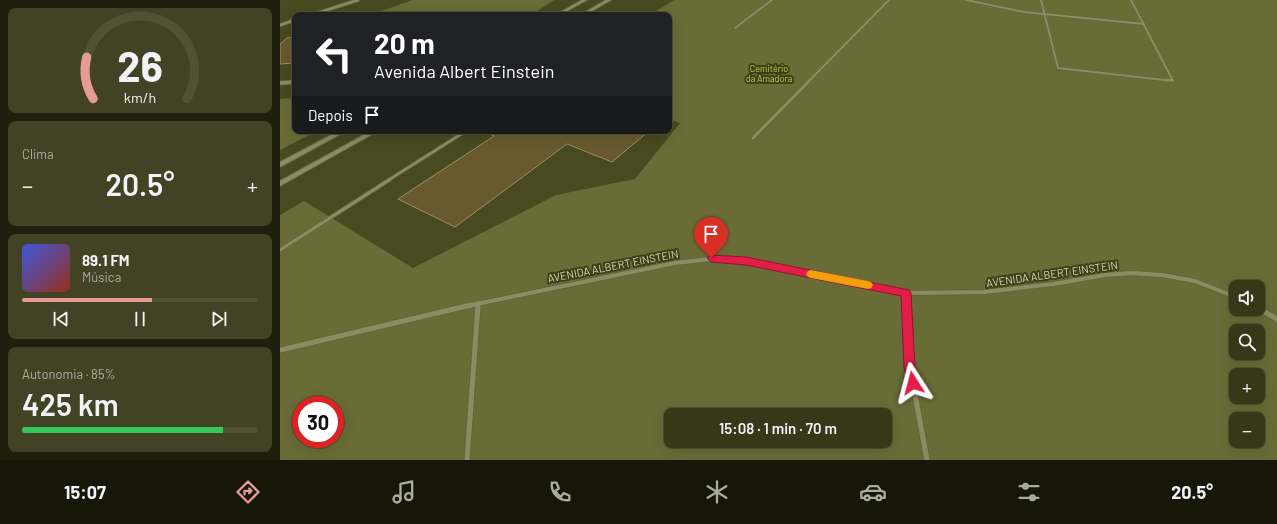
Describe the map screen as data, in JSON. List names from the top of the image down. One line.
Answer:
{"streets":{"street":["AVENIDA ALBERT EINSTEIN"]},"parks":["Cemitério da Amadora"],"page":{"turn":["20 m","Avenida Albert Einstein"],"then":"Depois","tile":["Clima",["Autonomia · 85%","425 km"]],"heat":["−","20.5°","+"],"song":["89.1 FM","Música"],"map_buttons":["+","−"],"limit":"30","trip":"15:08 · 1 min · 70 m","tabs":["15:07","20.5°"],"gauge":["26","km/h"]}}
